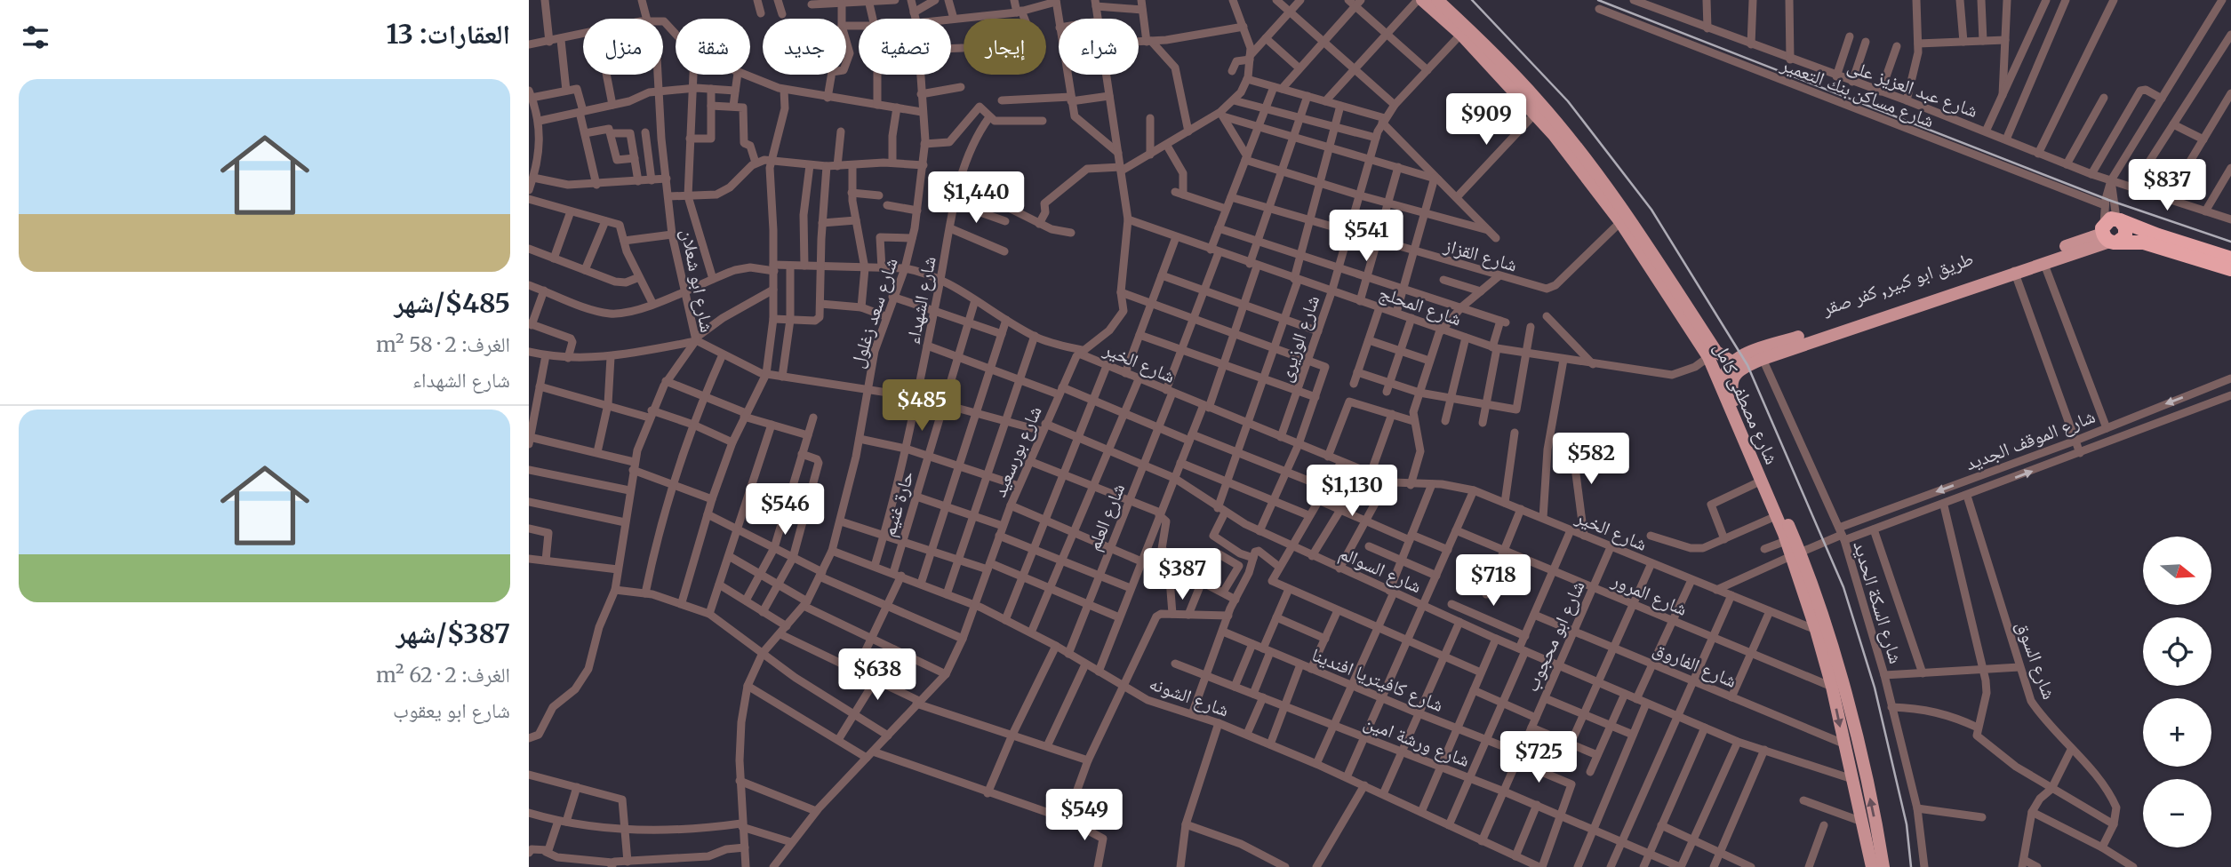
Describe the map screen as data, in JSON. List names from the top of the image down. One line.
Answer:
{"streets":{"highway":["طريق ابو كبير, كفر صقر"],"main road":["شارع مصطفى كامل"],"street":["شارع عبد العزيز على","شارع مساكن بنك التعمير","شارع القزاز","شارع ابو شعلان","شارع الشهداء","شارع المحلج","شارع سعد زغلول","شارع الوزيرى","شارع الخير","شارع الموقف الجديد","شارع بورسعيد","حارة غنيم","شارع العلم","شارع السوالم","شارع المرور","شارع السكة الحديد","شارع ابو محجوب","شارع السوق","شارع الفاروق","شارع كافيتريا افندينا","شارع الشونه","شارع ورشة امين"]},"crossings":[["شارع القزاز","شارع الوزيرى"],["شارع القزاز","شارع مصطفى كامل"],["شارع القزاز","شارع العلم"],["شارع ابو شعلان","شارع الخير"],["شارع ابو شعلان","شارع السوالم"],["طريق ابو كبير, كفر صقر","شارع مصطفى كامل"],["طريق ابو كبير, كفر صقر","شارع السكة الحديد"],["شارع الشهداء","شارع الخير"],["شارع الشهداء","شارع السوالم"],["شارع الشهداء","شارع الشونه"],["شارع المحلج","شارع الوزيرى"],["شارع المحلج","شارع مصطفى كامل"],["شارع المحلج","شارع بورسعيد"],["شارع المحلج","شارع العلم"],["شارع سعد زغلول","شارع الخير"],["شارع سعد زغلول","شارع السوالم"],["شارع سعد زغلول","شارع الشونه"],["شارع الوزيرى","شارع الخير"],["شارع الوزيرى","شارع مصطفى كامل"],["شارع الخير","شارع مصطفى كامل"],["شارع الخير","شارع بورسعيد"],["شارع الخير","حارة غنيم"],["شارع الخير","شارع العلم"],["شارع الخير","شارع ابو محجوب"],["شارع مصطفى كامل","شارع السوالم"],["شارع مصطفى كامل","شارع المرور"],["شارع مصطفى كامل","شارع الفاروق"],["شارع الموقف الجديد","شارع السكة الحديد"],["شارع الموقف الجديد","شارع السوق"],["شارع بورسعيد","شارع السوالم"],["شارع بورسعيد","شارع الشونه"],["حارة غنيم","شارع السوالم"],["حارة غنيم","شارع الشونه"],["شارع العلم","شارع السوالم"],["شارع العلم","شارع الشونه"],["شارع السوالم","شارع ابو محجوب"],["شارع المرور","شارع ابو محجوب"],["شارع ابو محجوب","شارع الفاروق"],["شارع ابو محجوب","شارع كافيتريا افندينا"],["شارع ابو محجوب","شارع الشونه"],["شارع ابو محجوب","شارع ورشة امين"],["شارع كافيتريا افندينا","شارع ورشة امين"]],"north":"right","page":{"heading":"العقارات: 13","chip":["شراء","إيجار","تصفية","جديد","شقة","منزل"],"list":[{"name":"$485/شهر","note":"الغرف: 2 · 58 m² · شارع الشهداء"},{"name":"$387/شهر","note":"الغرف: 2 · 62 m² · شارع ابو يعقوب"}],"price":["$909","$837","$1,440","$541","$485","$582","$1,130","$546","$387","$718","$638","$725","$549"],"map_buttons":["+","−"]}}
